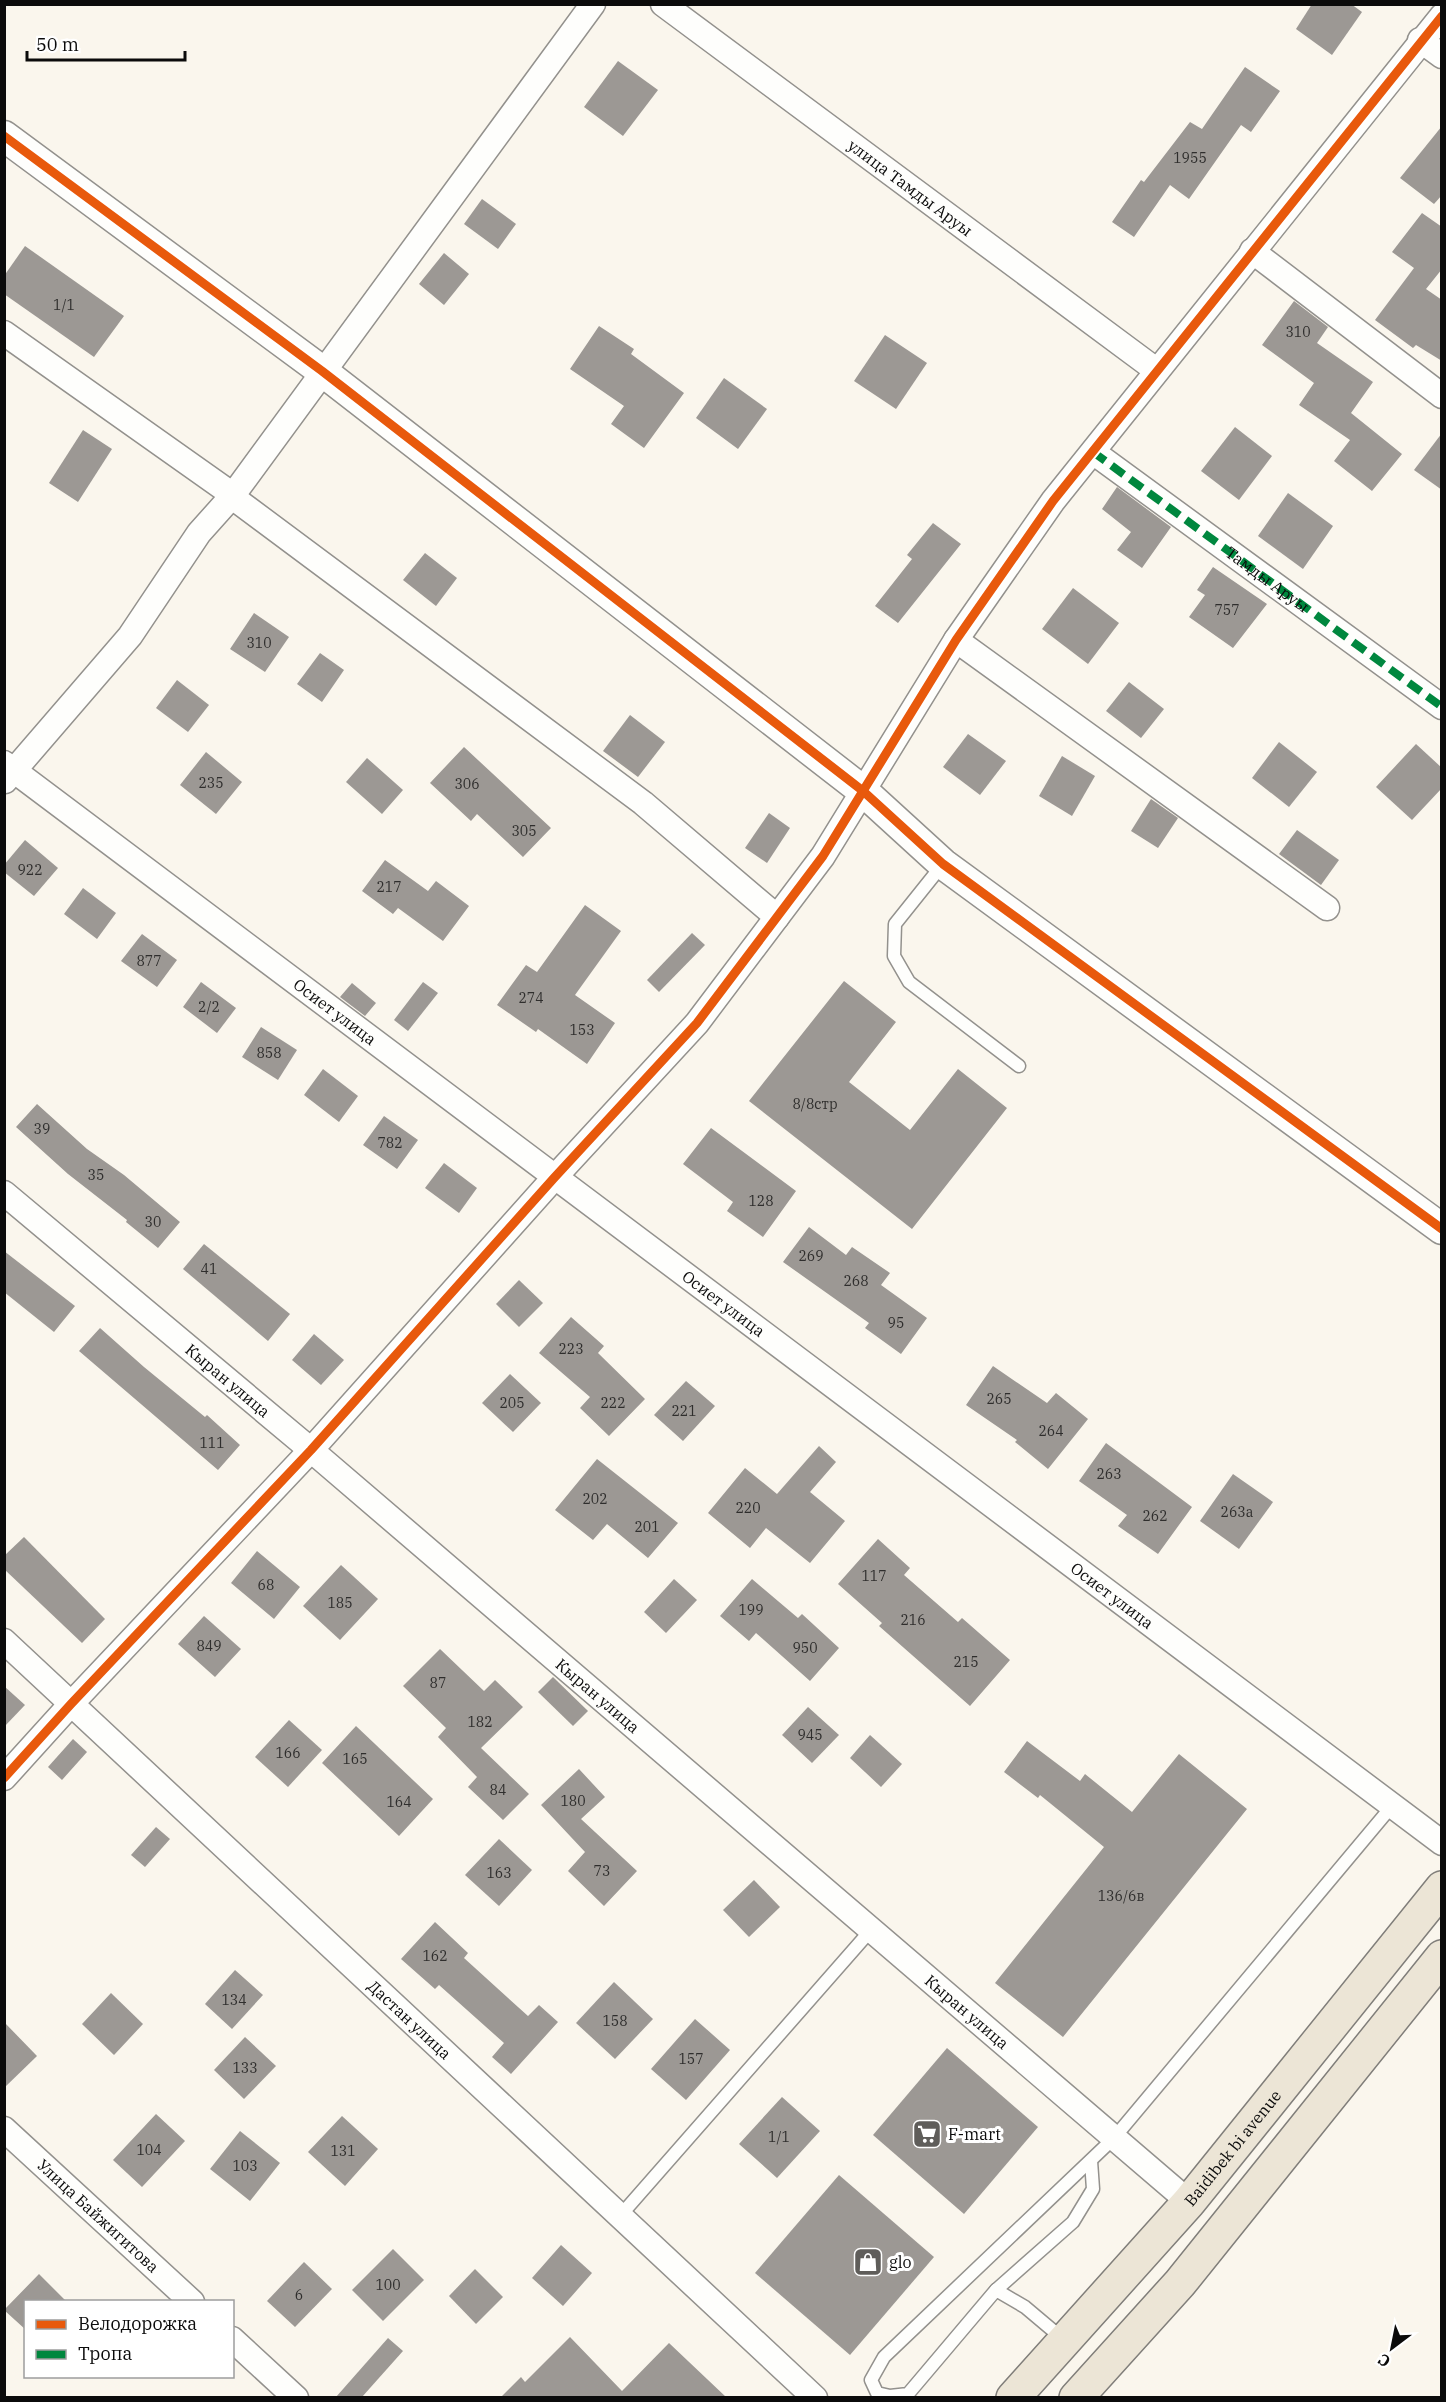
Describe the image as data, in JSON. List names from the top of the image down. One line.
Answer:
{"streets":{"main road":["Baidibek bi avenue"],"street":["улица Тамды Аруы","Тамды Аруы","Осиет улица","Кыран улица","Дастан улица","Улица Байжигитова"]},"crossings":[["Кыран улица","Baidibek bi avenue"]],"places":{"supermarket":["F-mart"],"shop":["glo"]},"house_numbers":["1955","1/1","310","757","310","235","306","305","922","217","877","274","2/2","153","858","8/8стр","39","782","35","128","30","269","41","268","95","223","265","205","222","221","264","111","263","202","220","263а","262","201","117","68","185","199","216","849","950","215","87","182","945","166","165","84","180","164","73","163","136/6в","162","134","158","157","133","1/1","104","131","103","100","6"],"legend":["Велодорожка","Тропа"],"scale_bar":"50 m","north":"bottom left"}
